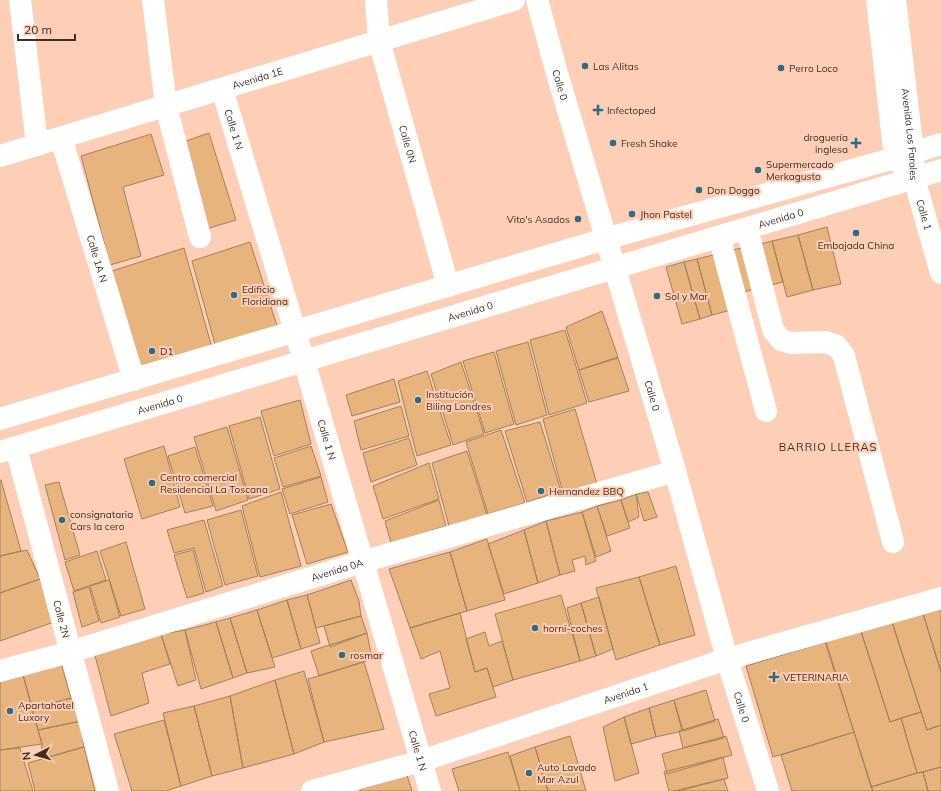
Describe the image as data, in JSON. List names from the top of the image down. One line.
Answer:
{"streets":{"street":["Avenida 1E","Calle 0","Avenida Los Faroles","Calle 1 N","Calle 0N","Calle 1","Avenida 0","Calle 1A N","Avenida 0A","Calle 2N","Avenida 1"]},"crossings":[["Avenida 1E","Calle 1 N"],["Avenida 1E","Calle 0N"],["Avenida 1E","Calle 1A N"],["Calle 0","Avenida 0"],["Calle 0","Avenida 0A"],["Calle 0","Avenida 1"],["Avenida Los Faroles","Calle 1"],["Avenida Los Faroles","Avenida 0"],["Calle 1 N","Avenida 0"],["Calle 1 N","Avenida 0A"],["Calle 1 N","Avenida 1"],["Calle 1","Avenida 0"],["Avenida 0","Calle 2N"],["Avenida 0A","Calle 2N"]],"districts":["BARRIO LLERAS"],"places":{"other":["Las Alitas","Perro Loco","Fresh Shake","Supermercado Merkagusto","Don Doggo","Jhon Pastel","Vito's Asados","Embajada China","Edificio Floridiana","Sol y Mar","D1","Institución Biling Londres","Centro comercial Residencial La Toscana","Hernandez BBQ","consignataria Cars la cero","horni-coches","rosmar","Apartahotel Luxory","Auto Lavado Mar Azul"],"health":["Infectoped","droguería inglesa","VETERINARIA"]},"scale_bar":"20 m","north":"left"}
